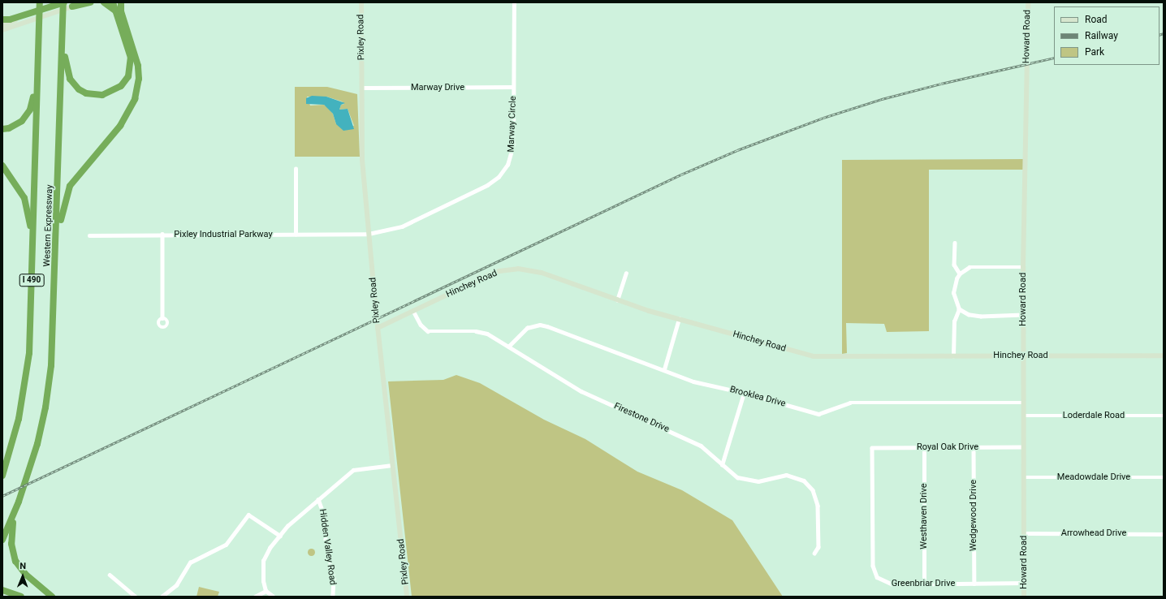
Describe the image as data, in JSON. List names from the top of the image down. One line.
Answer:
{"streets":{"highway":["Western Expressway","I 490"],"street":["Howard Road","Pixley Road","Marway Drive","Marway Circle","Pixley Industrial Parkway","Hinchey Road","Brooklea Drive","Loderdale Road","Firestone Drive","Royal Oak Drive","Meadowdale Drive","Wedgewood Drive","Westhaven Drive","Arrowhead Drive","Hidden Valley Road","Greenbriar Drive"]},"crossings":[["Howard Road","Hinchey Road"],["Howard Road","Brooklea Drive"],["Howard Road","Loderdale Road"],["Howard Road","Royal Oak Drive"],["Howard Road","Meadowdale Drive"],["Howard Road","Arrowhead Drive"],["Howard Road","Greenbriar Drive"],["Pixley Road","Marway Drive"],["Pixley Road","Marway Circle"],["Pixley Road","Pixley Industrial Parkway"],["Pixley Road","Hinchey Road"],["Pixley Road","Hidden Valley Road"],["Marway Drive","Marway Circle"],["Marway Circle","Pixley Industrial Parkway"],["Hinchey Road","Firestone Drive"],["Brooklea Drive","Firestone Drive"],["Royal Oak Drive","Wedgewood Drive"],["Royal Oak Drive","Westhaven Drive"],["Royal Oak Drive","Greenbriar Drive"],["Wedgewood Drive","Greenbriar Drive"],["Westhaven Drive","Greenbriar Drive"]],"legend":["Road","Railway","Park"],"north":"top"}
